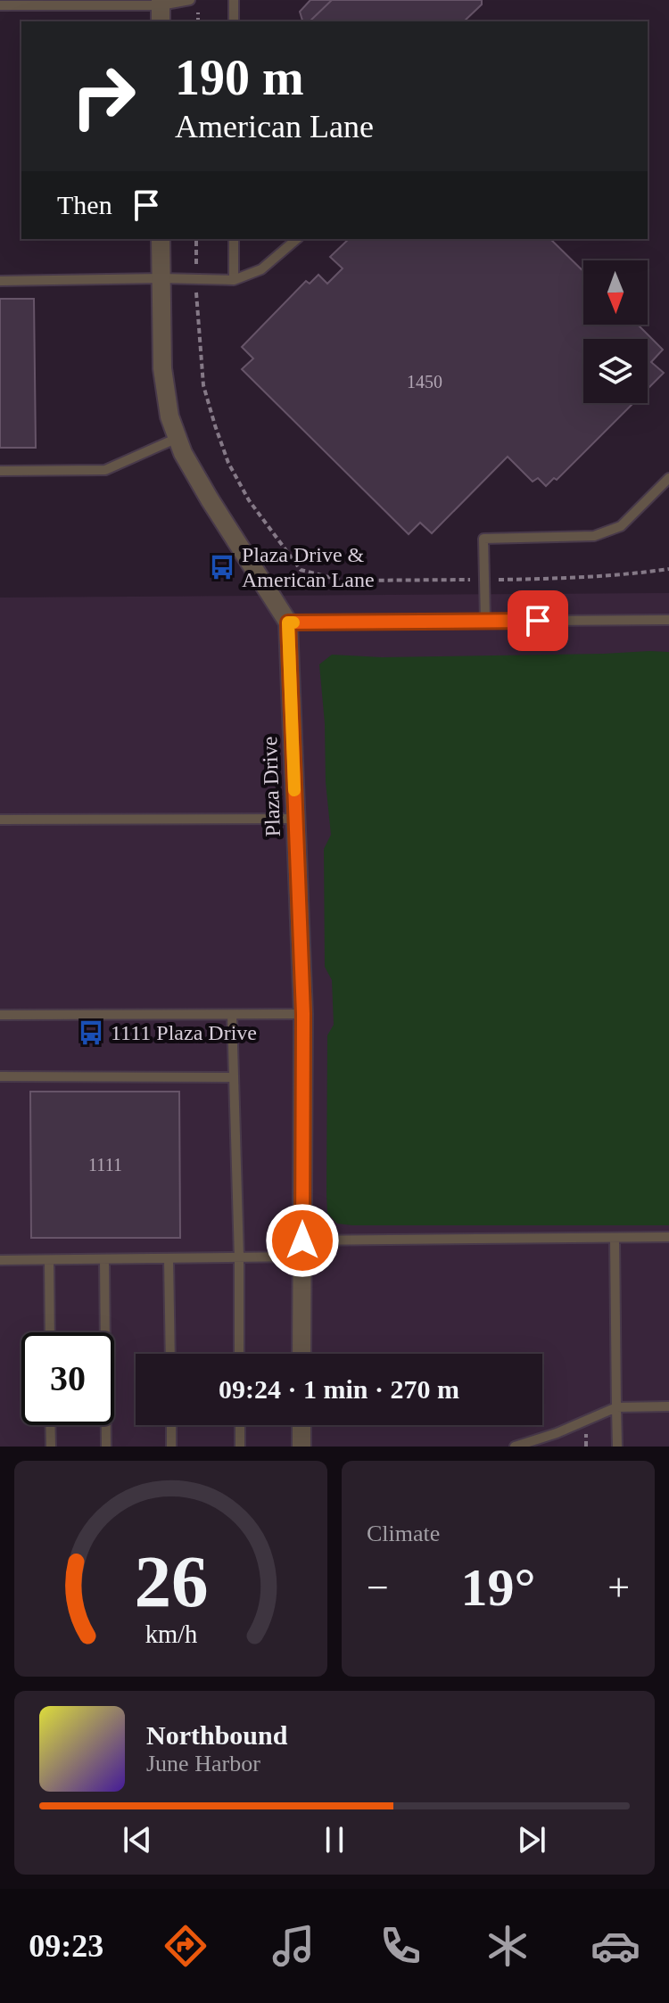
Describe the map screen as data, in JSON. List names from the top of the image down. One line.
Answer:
{"streets":{"street":["Plaza Drive"]},"places":{"bus stop":["Plaza Drive & American Lane","1111 Plaza Drive"]},"house_numbers":["1450","1111"],"north":"bottom","page":{"turn":["190 m","American Lane"],"then":"Then","limit":"30","trip":"09:24 · 1 min · 270 m","tile":"Climate","heat":["−","19°","+"],"song":["Northbound","June Harbor"],"tabs":"09:23","gauge":["26","km/h"]}}
